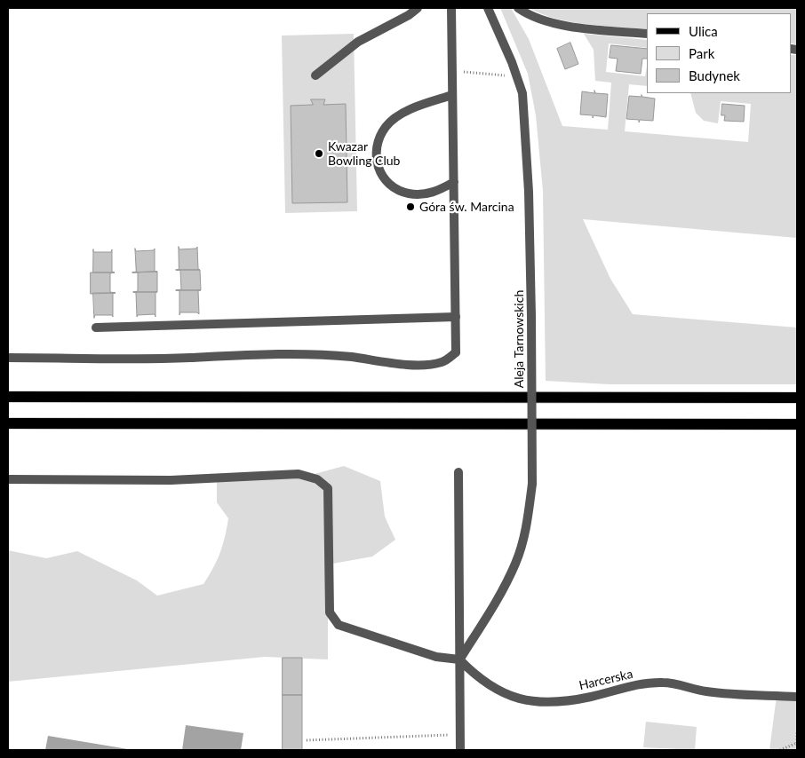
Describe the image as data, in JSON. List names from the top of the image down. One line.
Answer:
{"streets":{"street":["Aleja Tarnowskich","Harcerska"]},"crossings":[["Aleja Tarnowskich","Harcerska"]],"places":["Kwazar Bowling Club","Góra św. Marcina"],"legend":["Ulica","Park","Budynek"]}
